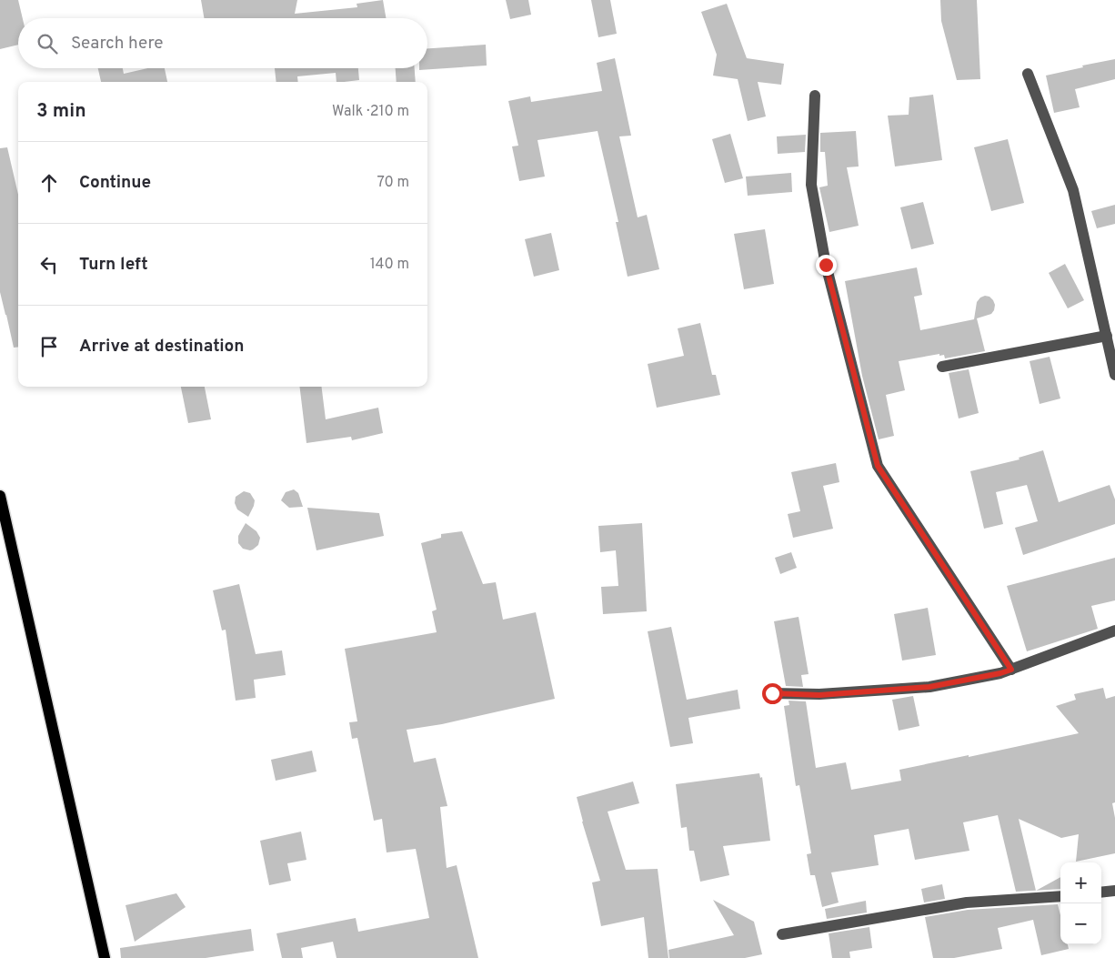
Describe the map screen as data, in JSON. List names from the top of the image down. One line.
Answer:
{"page":{"search":"Search here","heading":["3 min","Walk · 210 m"],"list":[["Continue","70 m"],["Turn left","140 m"],"Arrive at destination"],"map_buttons":["+","−"]}}
